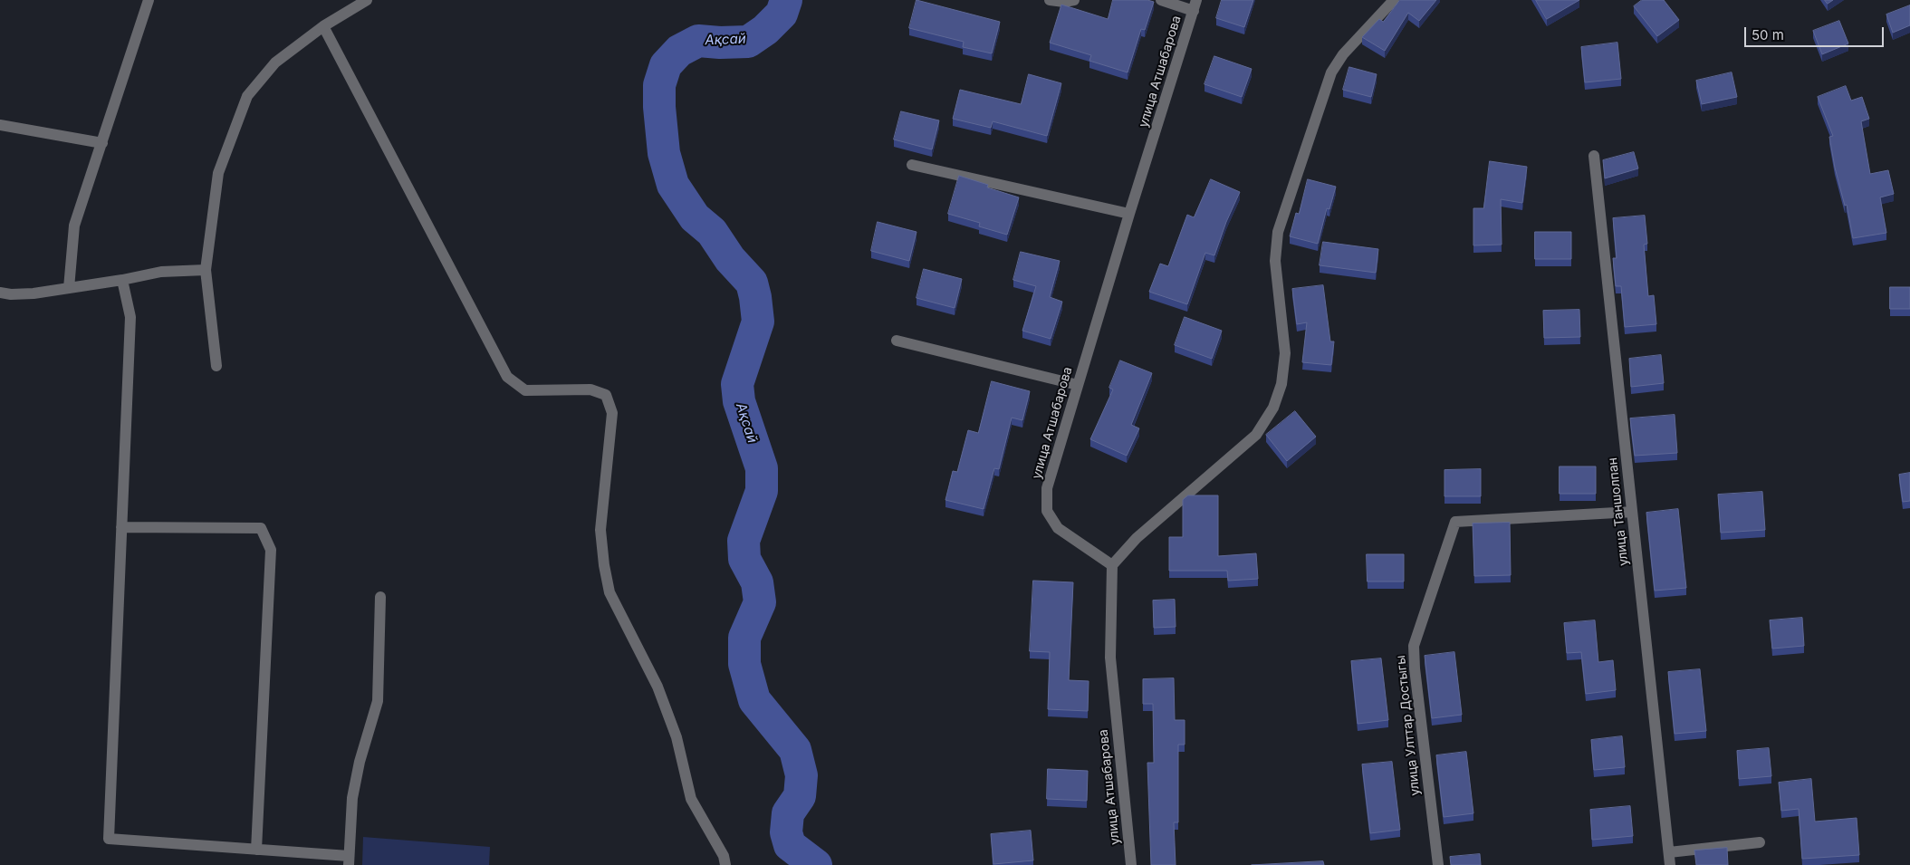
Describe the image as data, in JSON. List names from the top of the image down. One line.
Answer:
{"streets":{"street":["улица Атшабарова","улица Таншолпан","улица Улттар Достыгы"]},"crossings":[["улица Таншолпан","улица Улттар Достыгы"]],"water":["Ақсай"],"scale_bar":"50 m"}
